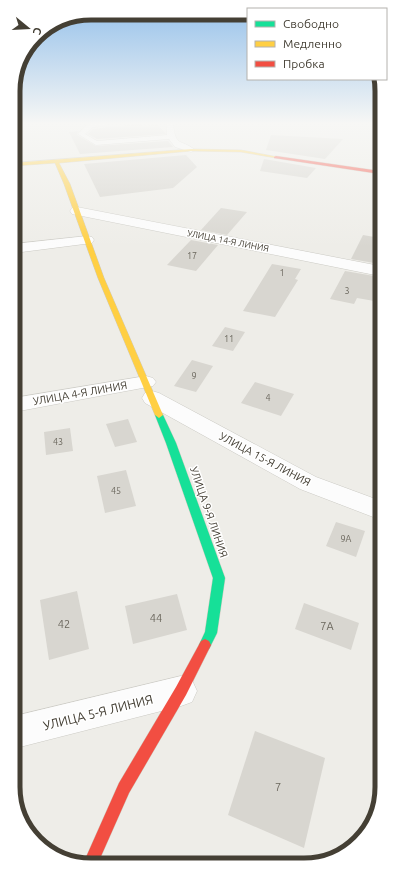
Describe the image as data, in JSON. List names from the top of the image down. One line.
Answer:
{"streets":{"street":["УЛИЦА 14-Я ЛИНИЯ","УЛИЦА 4-Я ЛИНИЯ","УЛИЦА 15-Я ЛИНИЯ","УЛИЦА 9-Я ЛИНИЯ","УЛИЦА 5-Я ЛИНИЯ"]},"crossings":[["УЛИЦА 14-Я ЛИНИЯ","УЛИЦА 9-Я ЛИНИЯ"],["УЛИЦА 4-Я ЛИНИЯ","УЛИЦА 15-Я ЛИНИЯ"],["УЛИЦА 4-Я ЛИНИЯ","УЛИЦА 9-Я ЛИНИЯ"],["УЛИЦА 15-Я ЛИНИЯ","УЛИЦА 9-Я ЛИНИЯ"],["УЛИЦА 9-Я ЛИНИЯ","УЛИЦА 5-Я ЛИНИЯ"]],"house_numbers":["17","1","3","11","9","4","43","45","9А","44","42","7А","7"],"legend":["Свободно","Медленно","Пробка"],"north":"right"}
